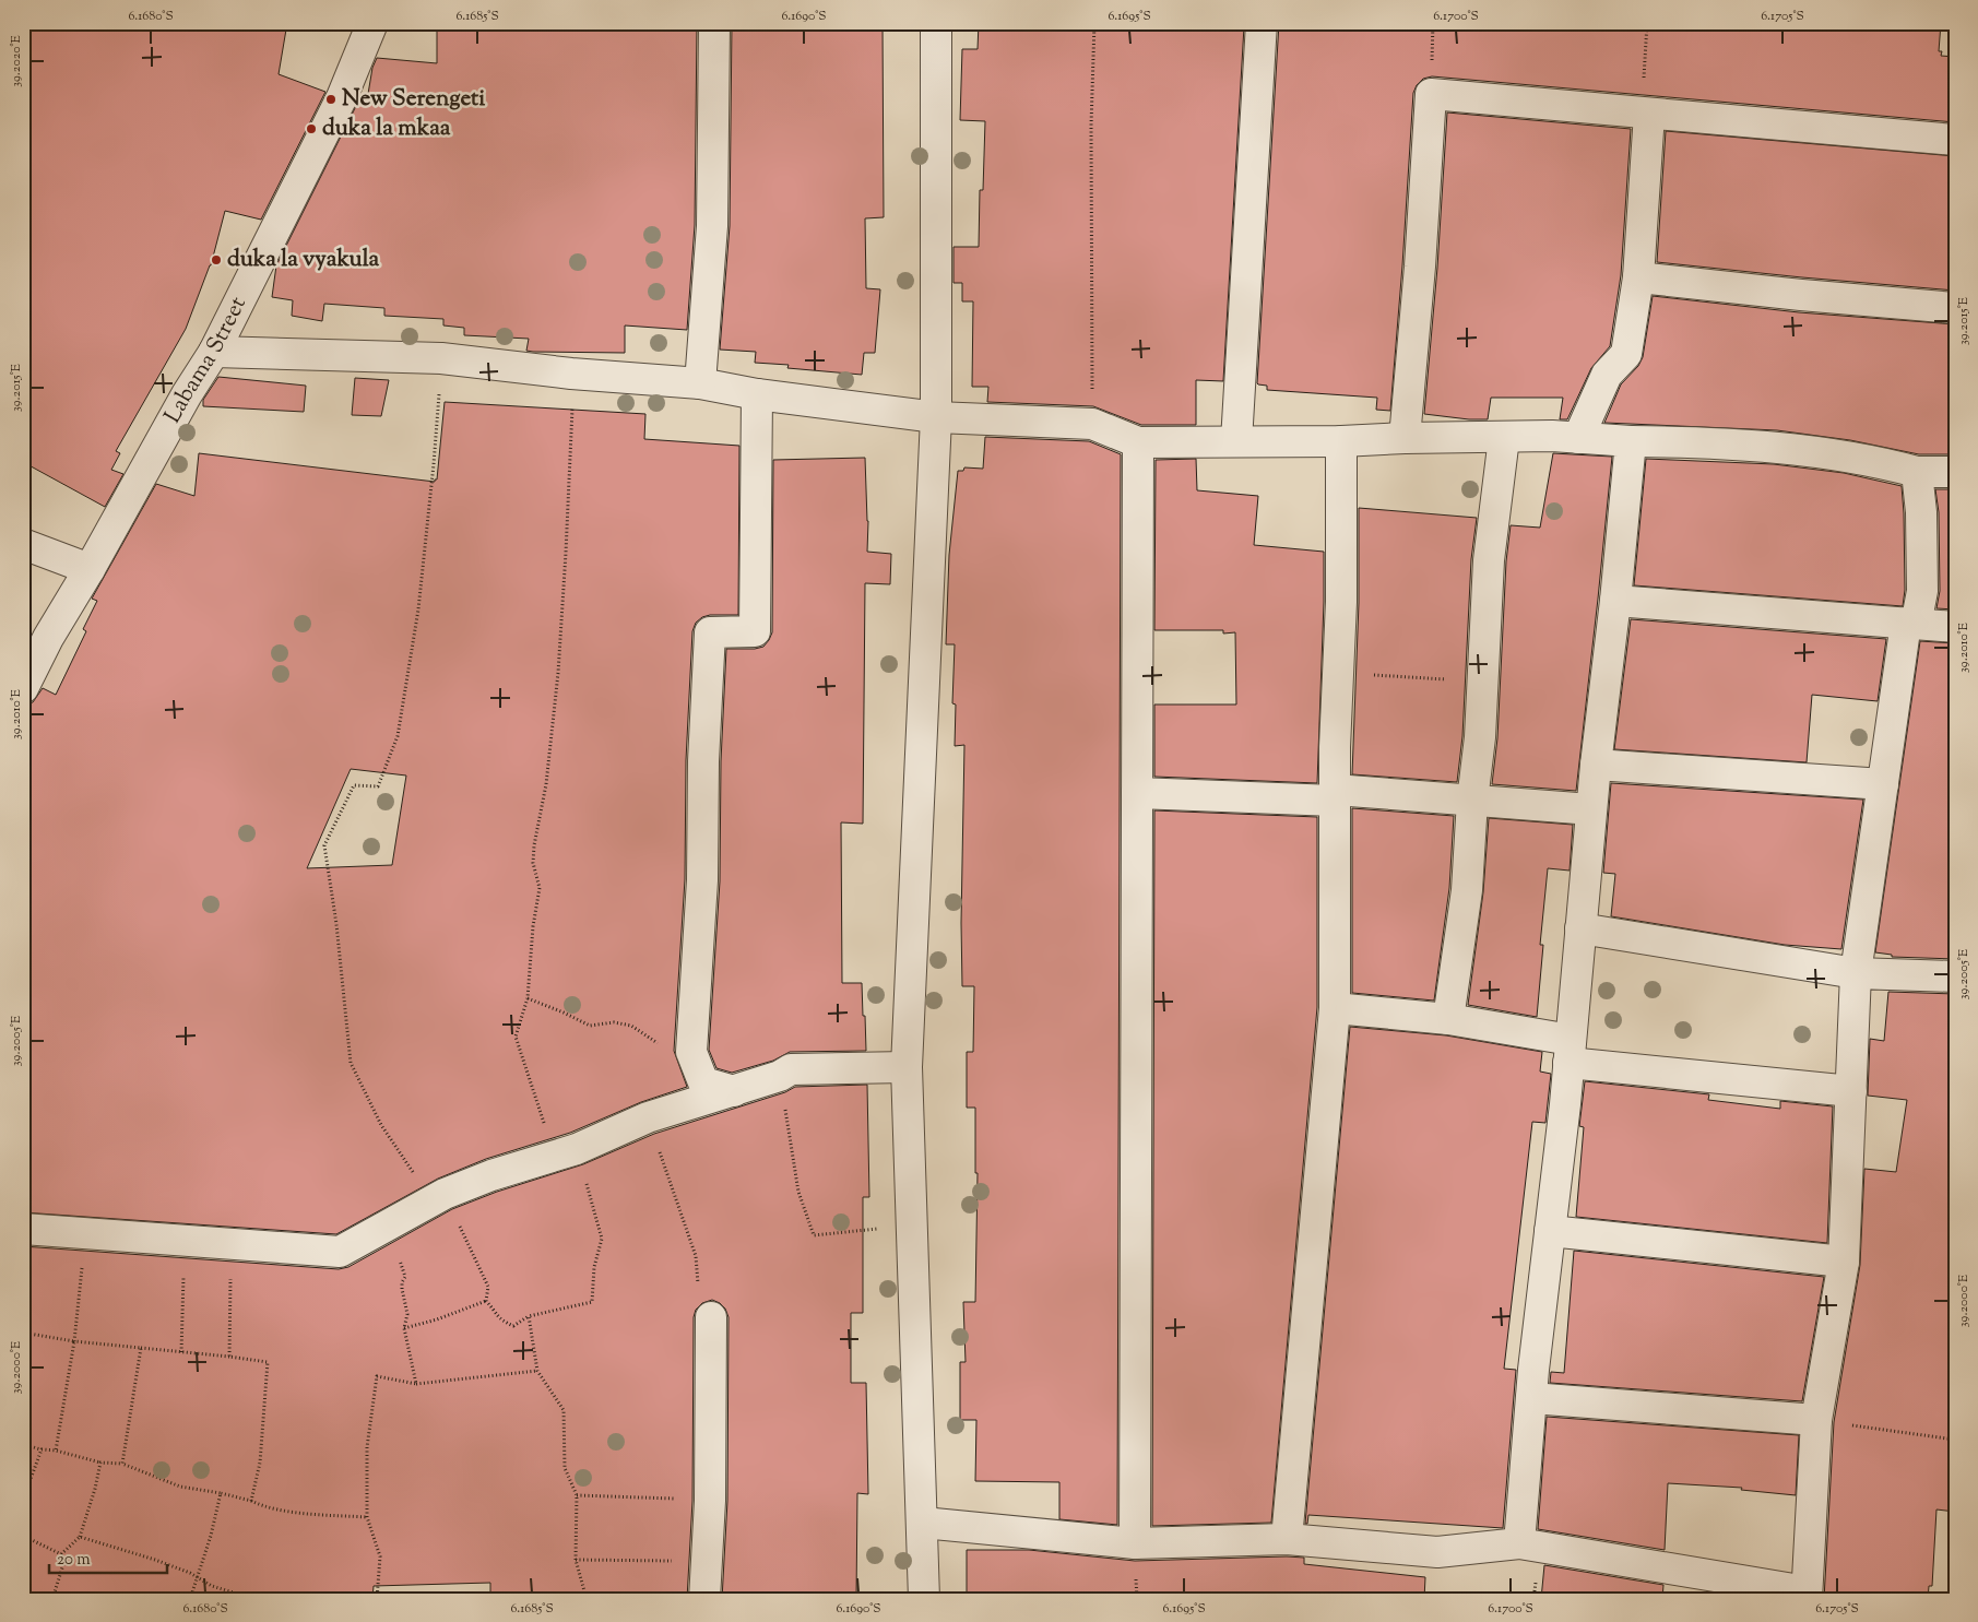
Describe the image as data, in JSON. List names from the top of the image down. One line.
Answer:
{"streets":{"street":["Labama Street"]},"places":["New Serengeti","duka la mkaa","duka la vyakula"],"scale_bar":"20 m","coordinates":["6.1680°S","6.1685°S","6.1690°S","6.1695°S","6.1700°S","6.1705°S","39.2020°E","39.2015°E","39.2010°E","39.2005°E","39.2000°E"]}
